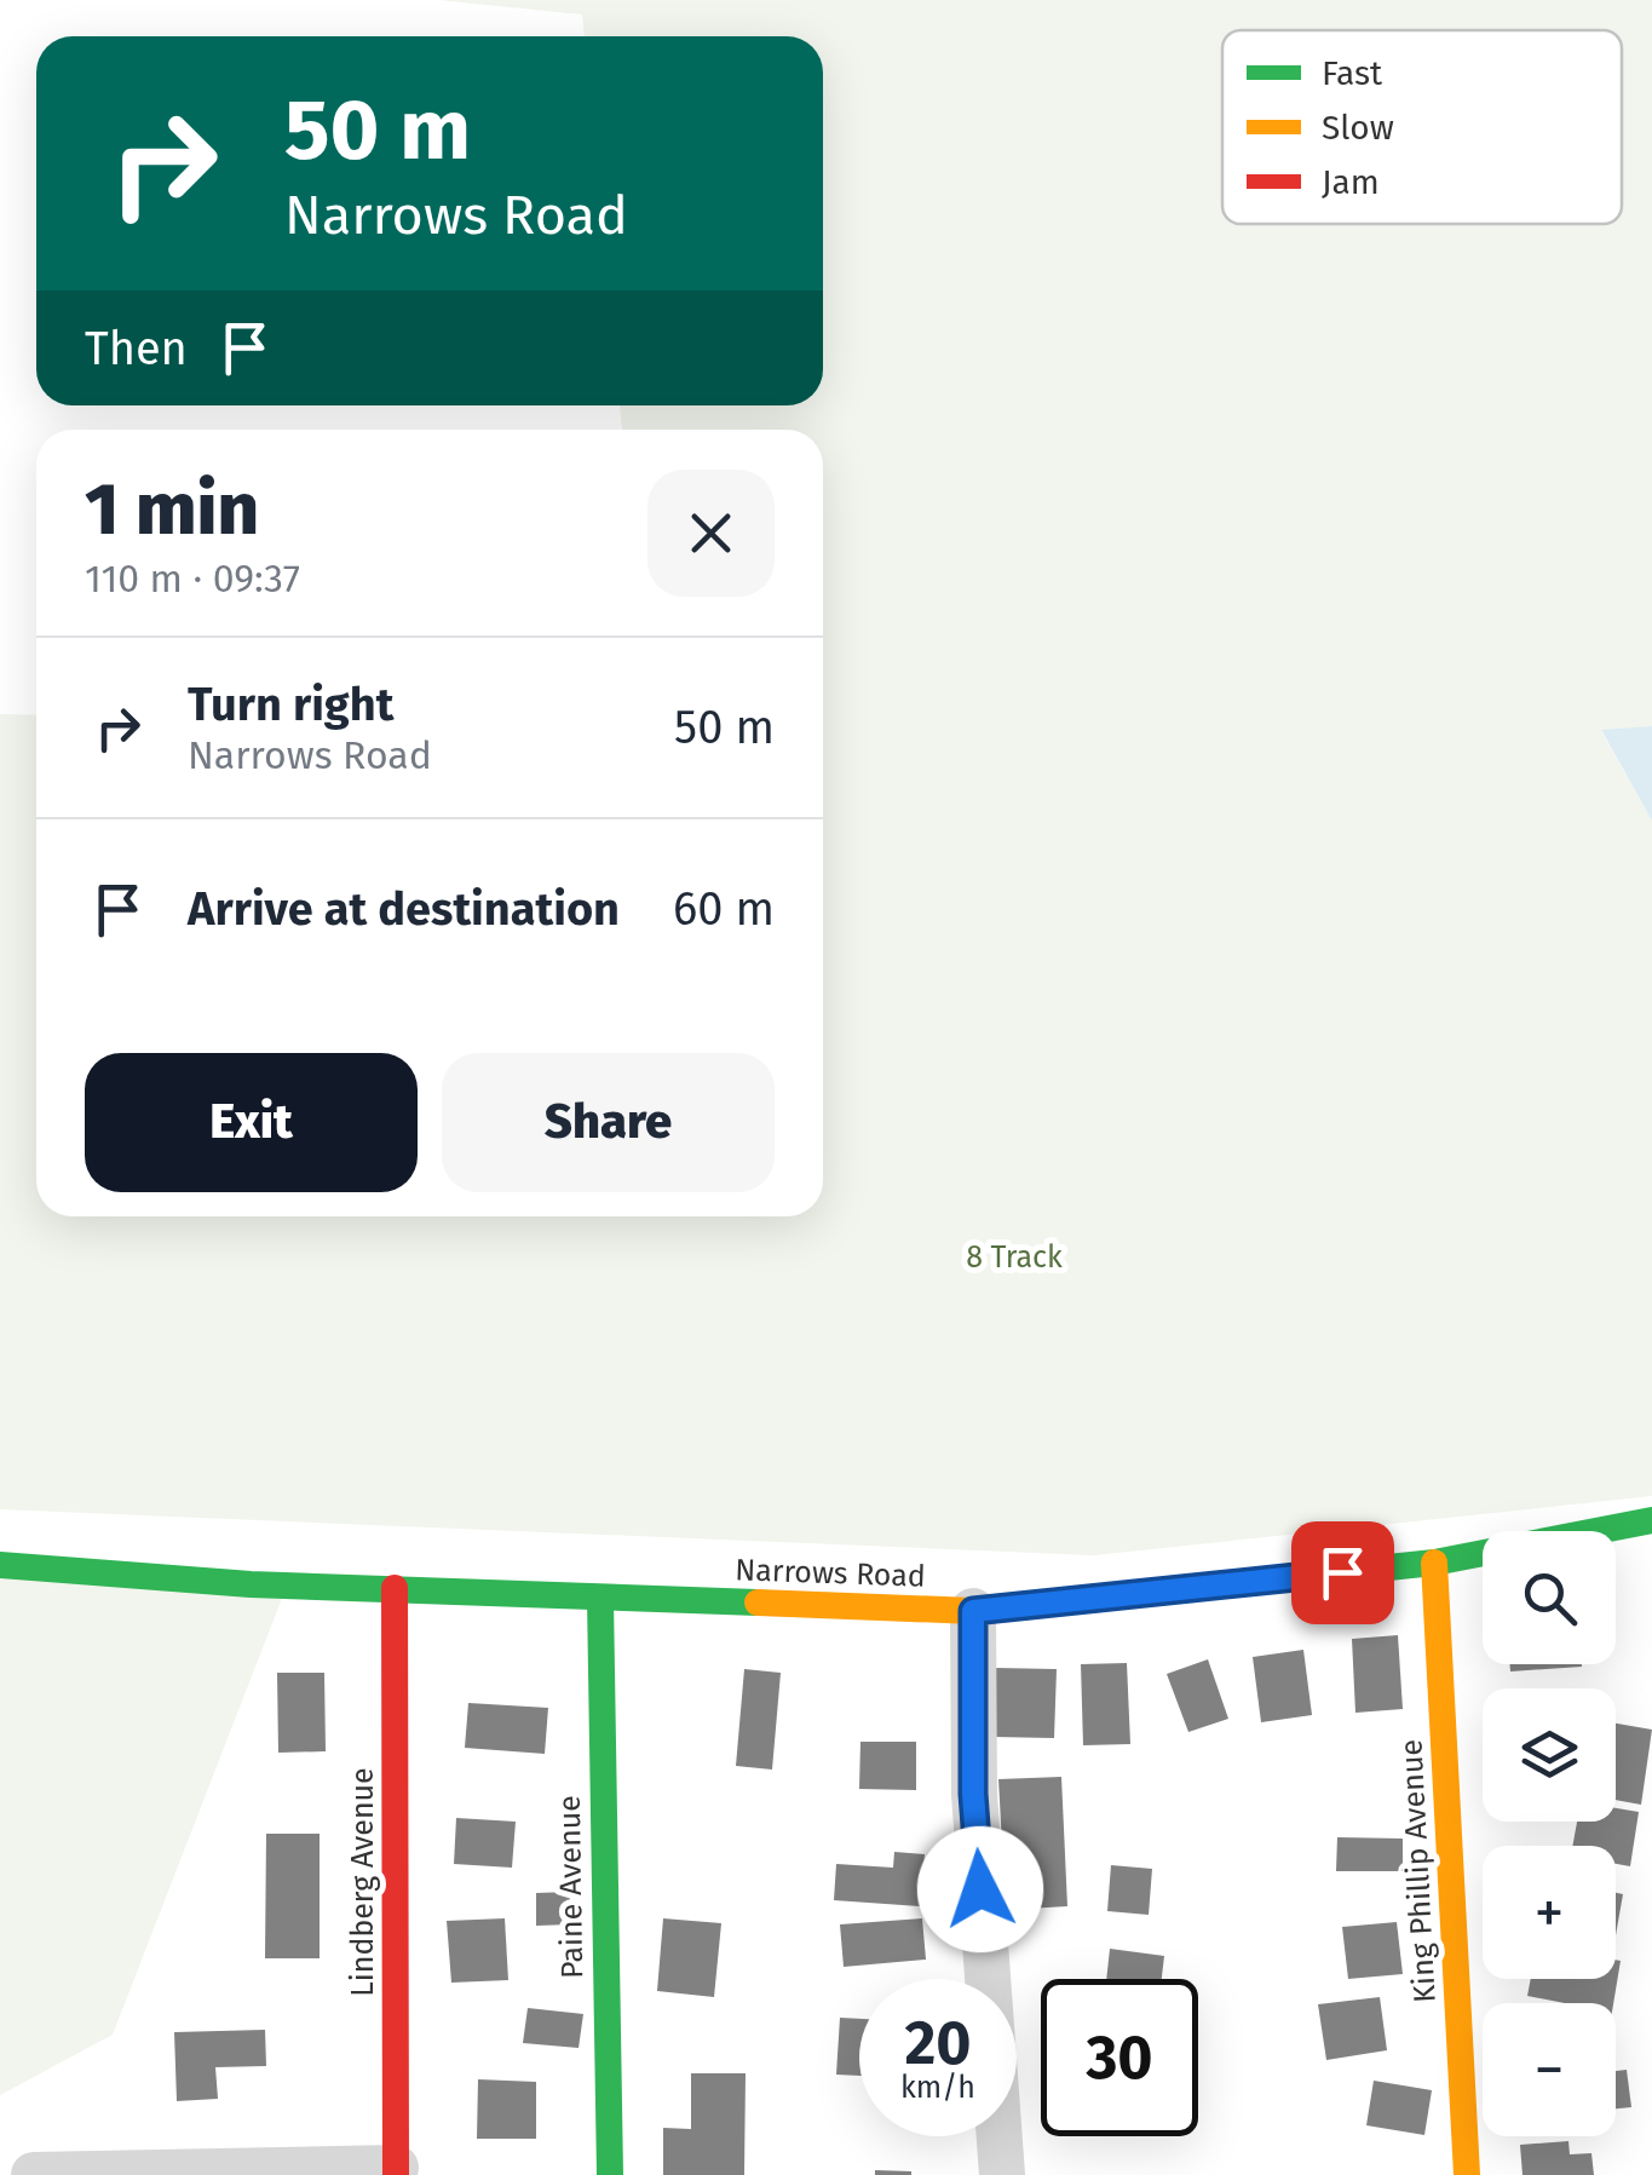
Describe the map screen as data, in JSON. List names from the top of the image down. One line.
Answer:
{"streets":{"street":["Narrows Road","King Phillip Avenue","Lindberg Avenue","Paine Avenue"]},"crossings":[["Narrows Road","King Phillip Avenue"],["Narrows Road","Lindberg Avenue"],["Narrows Road","Paine Avenue"]],"parks":["8 Track"],"legend":["Fast","Slow","Jam"],"page":{"turn":["50 m","Narrows Road"],"then":"Then","heading":["1 min","110 m · 09:37"],"list":[{"name":"Turn right","note":"Narrows Road","value":"50 m"},{"name":"Arrive at destination","value":"60 m"}],"buttons":["Exit","Share"],"map_buttons":["+","−"],"speed":"20 km/h","limit":"30"}}
